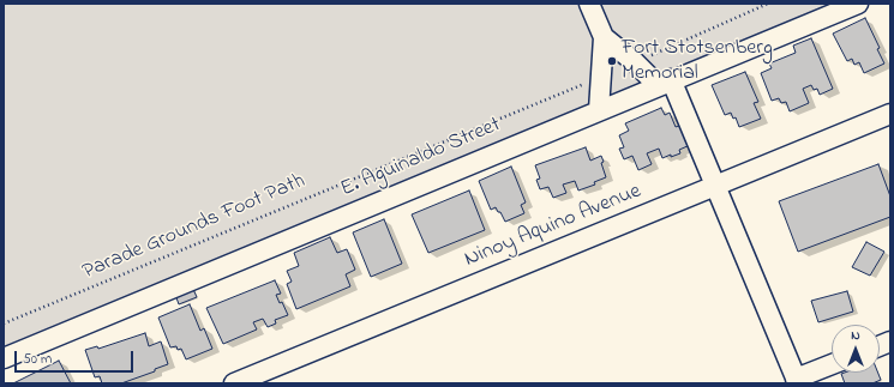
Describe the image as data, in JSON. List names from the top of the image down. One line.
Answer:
{"streets":{"street":["E. Aguinaldo Street","Ninoy Aquino Avenue"],"path":["Parade Grounds Foot Path"]},"places":["Fort Stotsenberg Memorial"],"scale_bar":"50 m","north":"top"}
